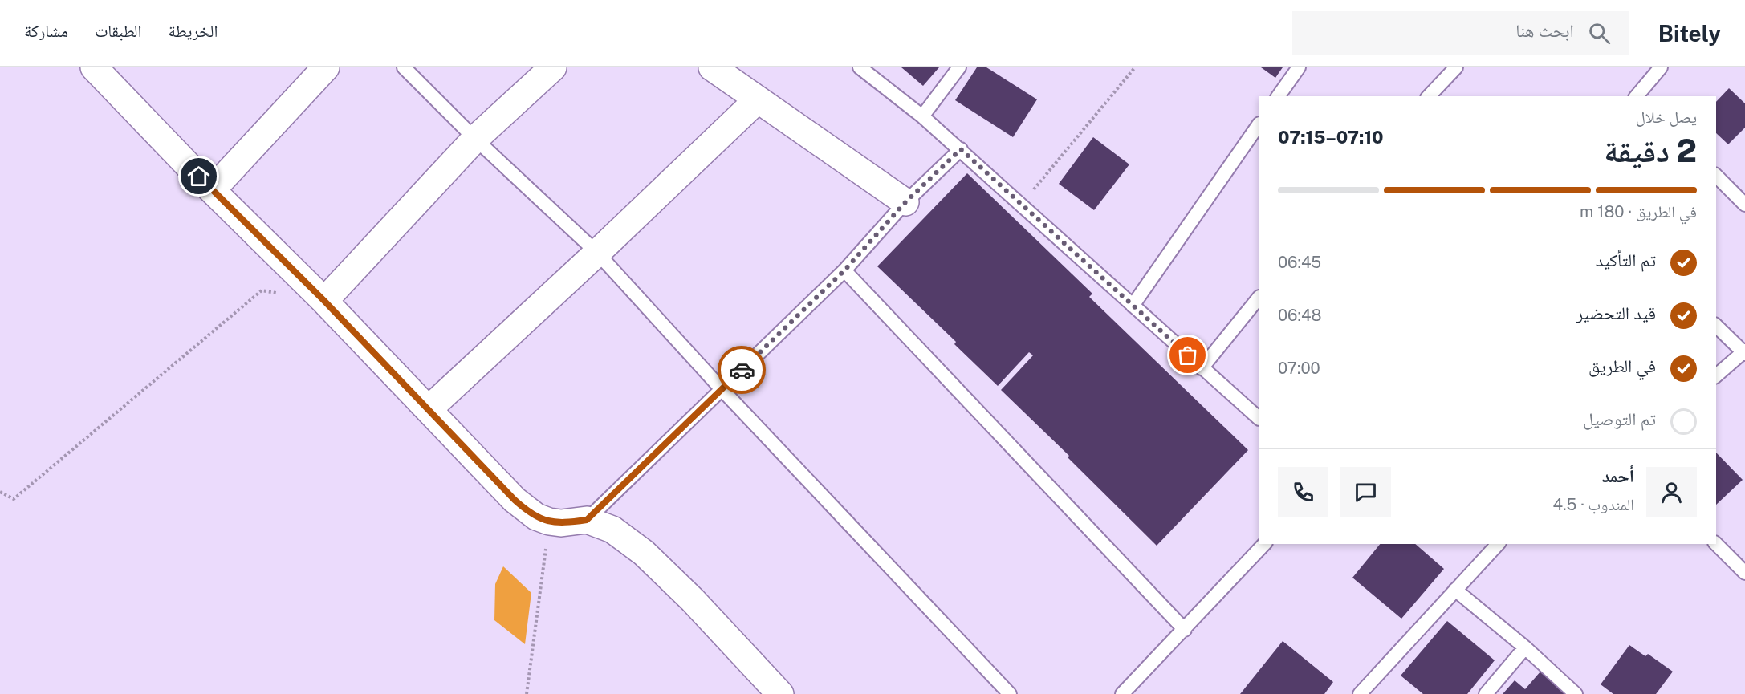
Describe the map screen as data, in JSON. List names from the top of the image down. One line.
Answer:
{"page":{"header":"Bitely","search":"ابحث هنا","nav":["الخريطة","الطبقات","مشاركة"],"heading":["2 دقيقة","يصل خلال","07:10–07:15"],"panel":["أحمد","المندوب · 4.5"],"bar":"في الطريق · 180 m","list":[["تم التأكيد","06:45"],["قيد التحضير","06:48"],["في الطريق","07:00"],"تم التوصيل"]}}
